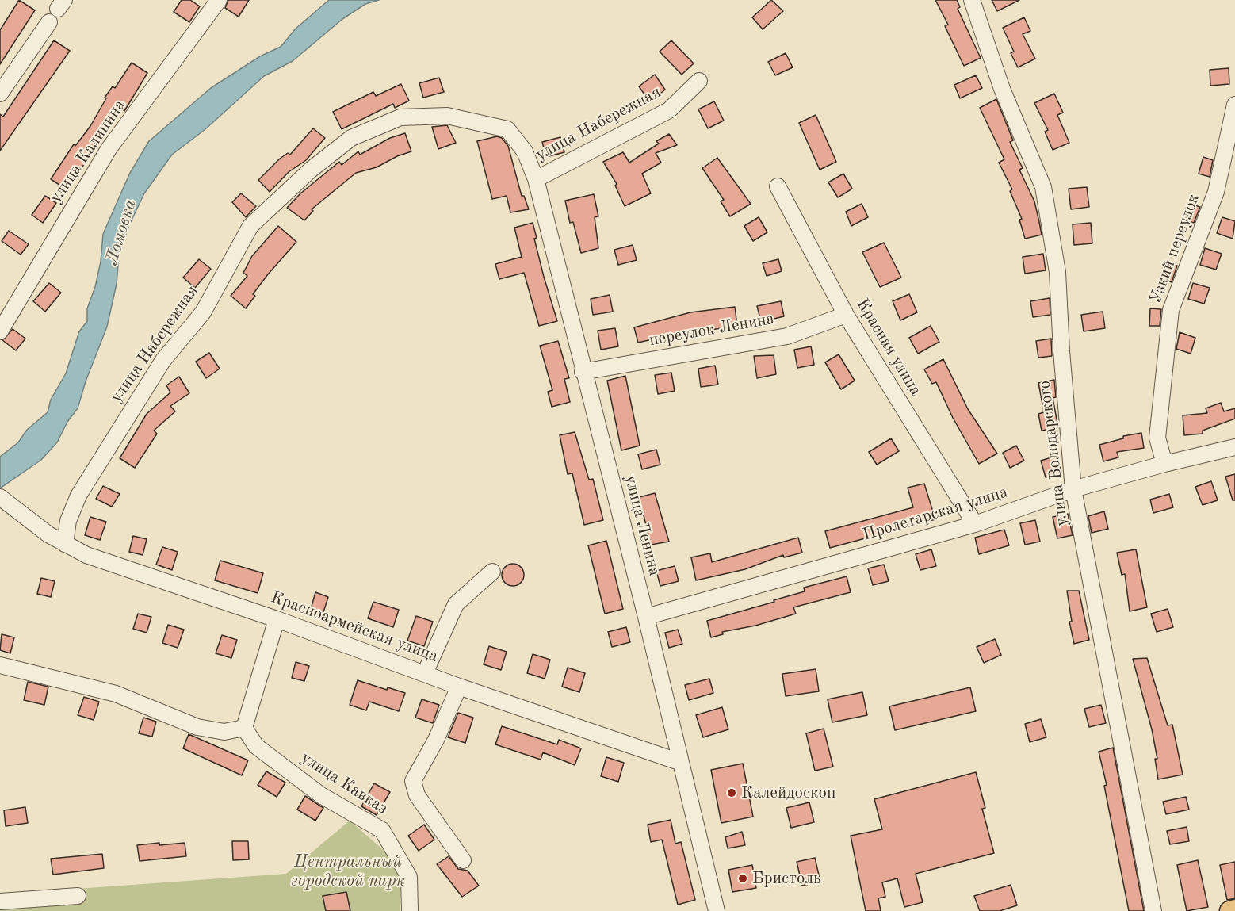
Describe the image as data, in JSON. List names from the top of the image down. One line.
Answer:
{"streets":{"street":["улица Набережная","улица Калинина","Узкий переулок","переулок Ленина","Красная улица","улица Володарского","Пролетарская улица","улица Ленина","Красноармейская улица","улица Кавказ"]},"crossings":[["улица Набережная","улица Ленина"],["улица Набережная","Красноармейская улица"],["Узкий переулок","Пролетарская улица"],["переулок Ленина","Красная улица"],["переулок Ленина","улица Ленина"],["Красная улица","Пролетарская улица"],["улица Володарского","Пролетарская улица"],["Пролетарская улица","улица Ленина"],["улица Ленина","Красноармейская улица"]],"water":["Ломовка"],"parks":["Центральный городской парк"],"places":["Калейдоскоп","Бристоль"]}
